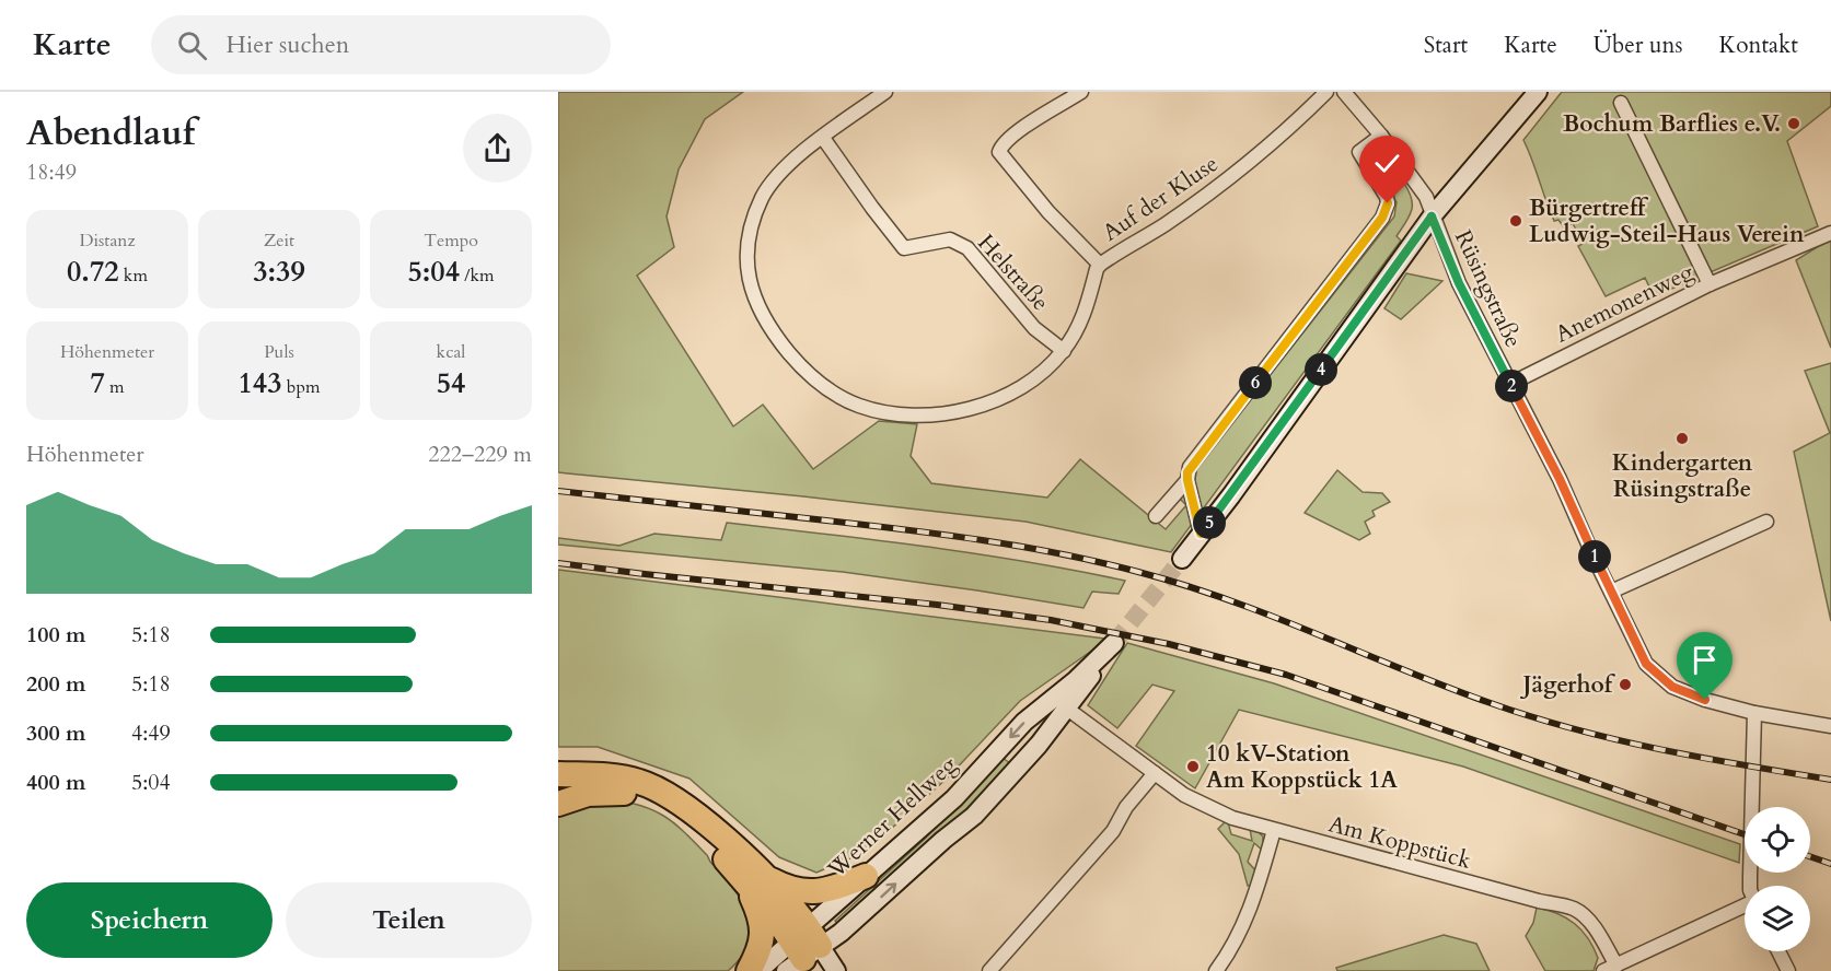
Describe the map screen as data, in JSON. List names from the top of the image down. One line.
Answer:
{"streets":{"main road":["Werner Hellweg"],"street":["Auf der Kluse","Helstraße","Rüsingstraße","Anemonenweg","Am Koppstück"]},"crossings":[["Auf der Kluse","Helstraße"],["Rüsingstraße","Anemonenweg"],["Werner Hellweg","Am Koppstück"]],"places":["Bochum Barflies e.V.","Bürgertreff Ludwig-Steil-Haus Verein","Kindergarten Rüsingstraße","Jägerhof","10 kV-Station Am Koppstück 1A"],"page":{"header":"Karte","search":"Hier suchen","nav":["Start","Karte","Über uns","Kontakt"],"heading":["Abendlauf","18:49"],"stats":[["Distanz","0.72 km"],["Zeit","3:39"],["Tempo","5:04 /km"],["Höhenmeter","7 m"],["Puls","143 bpm"],["kcal","54"]],"pins":["4","6","2","5","1"],"chart":["Höhenmeter","222–229 m"],"list":[{"name":"100 m","note":"5:18"},{"name":"200 m","note":"5:18"},{"name":"300 m","note":"4:49"},{"name":"400 m","note":"5:04"}],"buttons":["Speichern","Teilen"]}}
